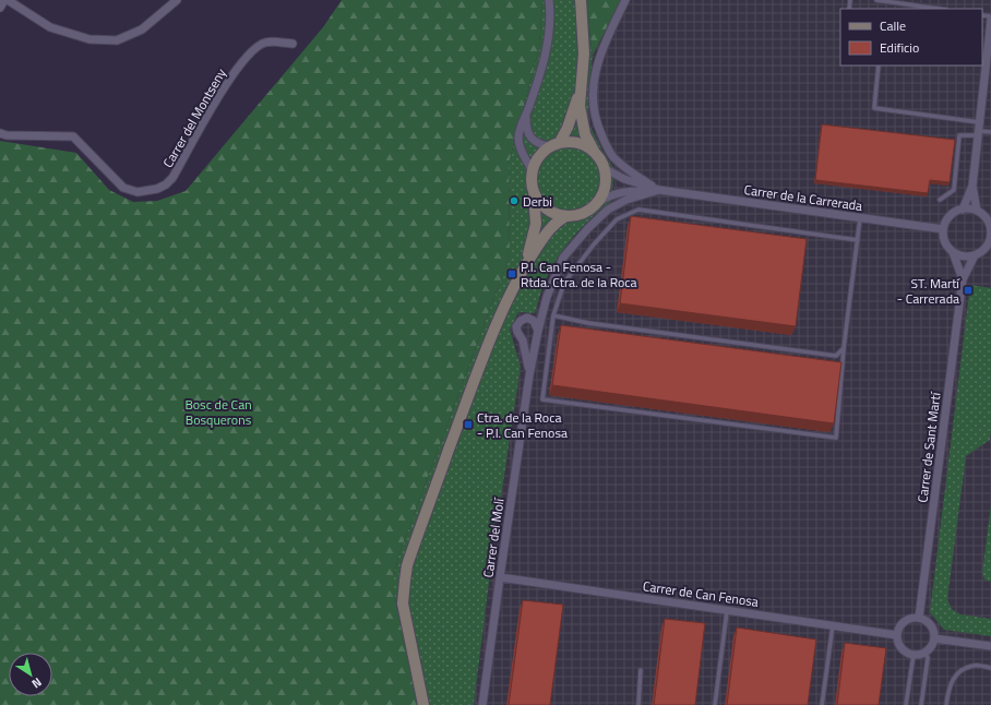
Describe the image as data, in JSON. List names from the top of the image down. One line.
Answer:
{"streets":{"street":["Carrer del Montseny","Carrer de la Carrerada","Carrer de Sant Martí","Carrer del Molí","Carrer de Can Fenosa"]},"crossings":[["Carrer de la Carrerada","Carrer de Sant Martí"],["Carrer de la Carrerada","Carrer del Molí"],["Carrer de Sant Martí","Carrer de Can Fenosa"],["Carrer del Molí","Carrer de Can Fenosa"]],"parks":["Bosc de Can Bosquerons"],"places":{"other":["Derbi"],"transit":["P.I. Can Fenosa - Rtda. Ctra. de la Roca","ST. Martí - Carrerada","Ctra. de la Roca - P.I. Can Fenosa"]},"legend":["Calle","Edificio"],"north":"bottom right"}
